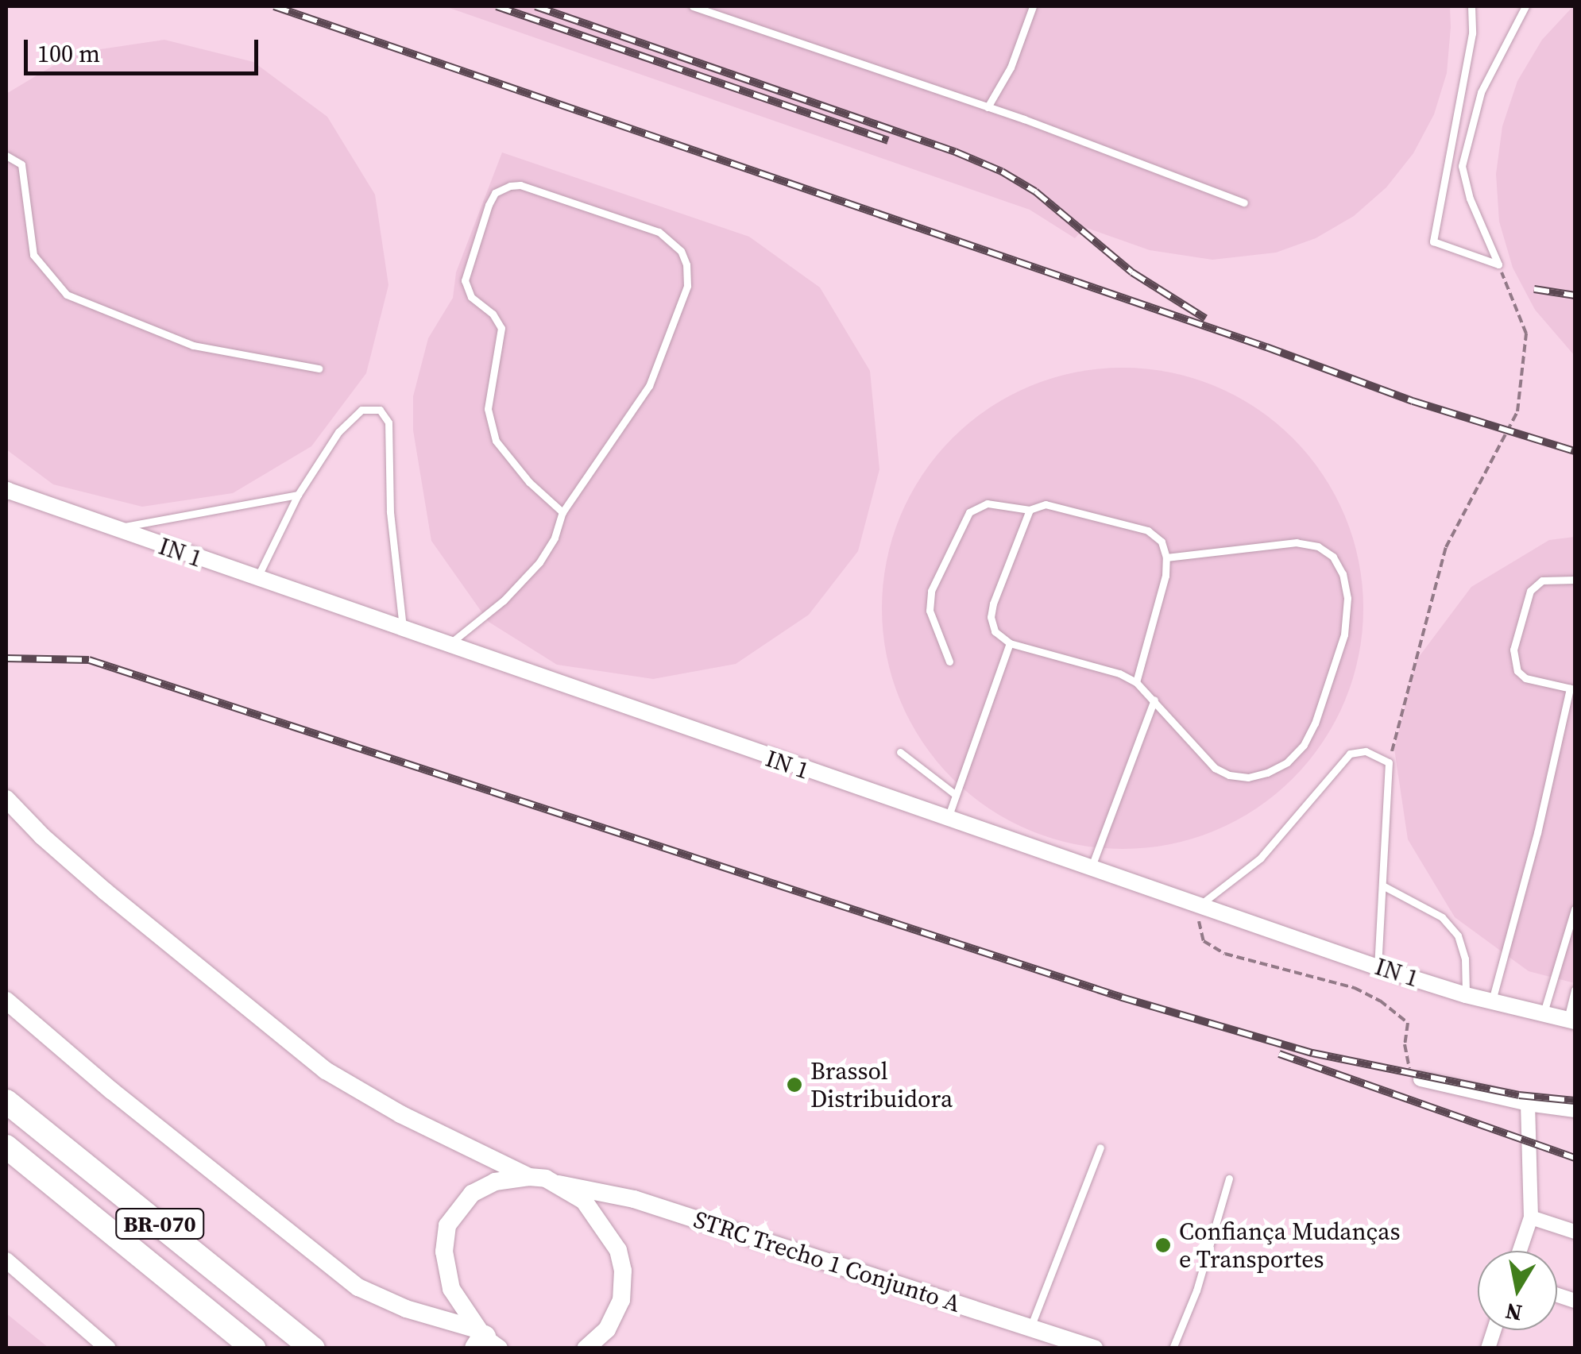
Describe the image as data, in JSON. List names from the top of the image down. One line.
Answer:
{"streets":{"highway":["BR-070"],"main road":["STRC Trecho 1 Conjunto A"],"street":["IN 1"]},"places":["Brassol Distribuidora","Confiança Mudanças e Transportes"],"scale_bar":"100 m","north":"bottom"}
